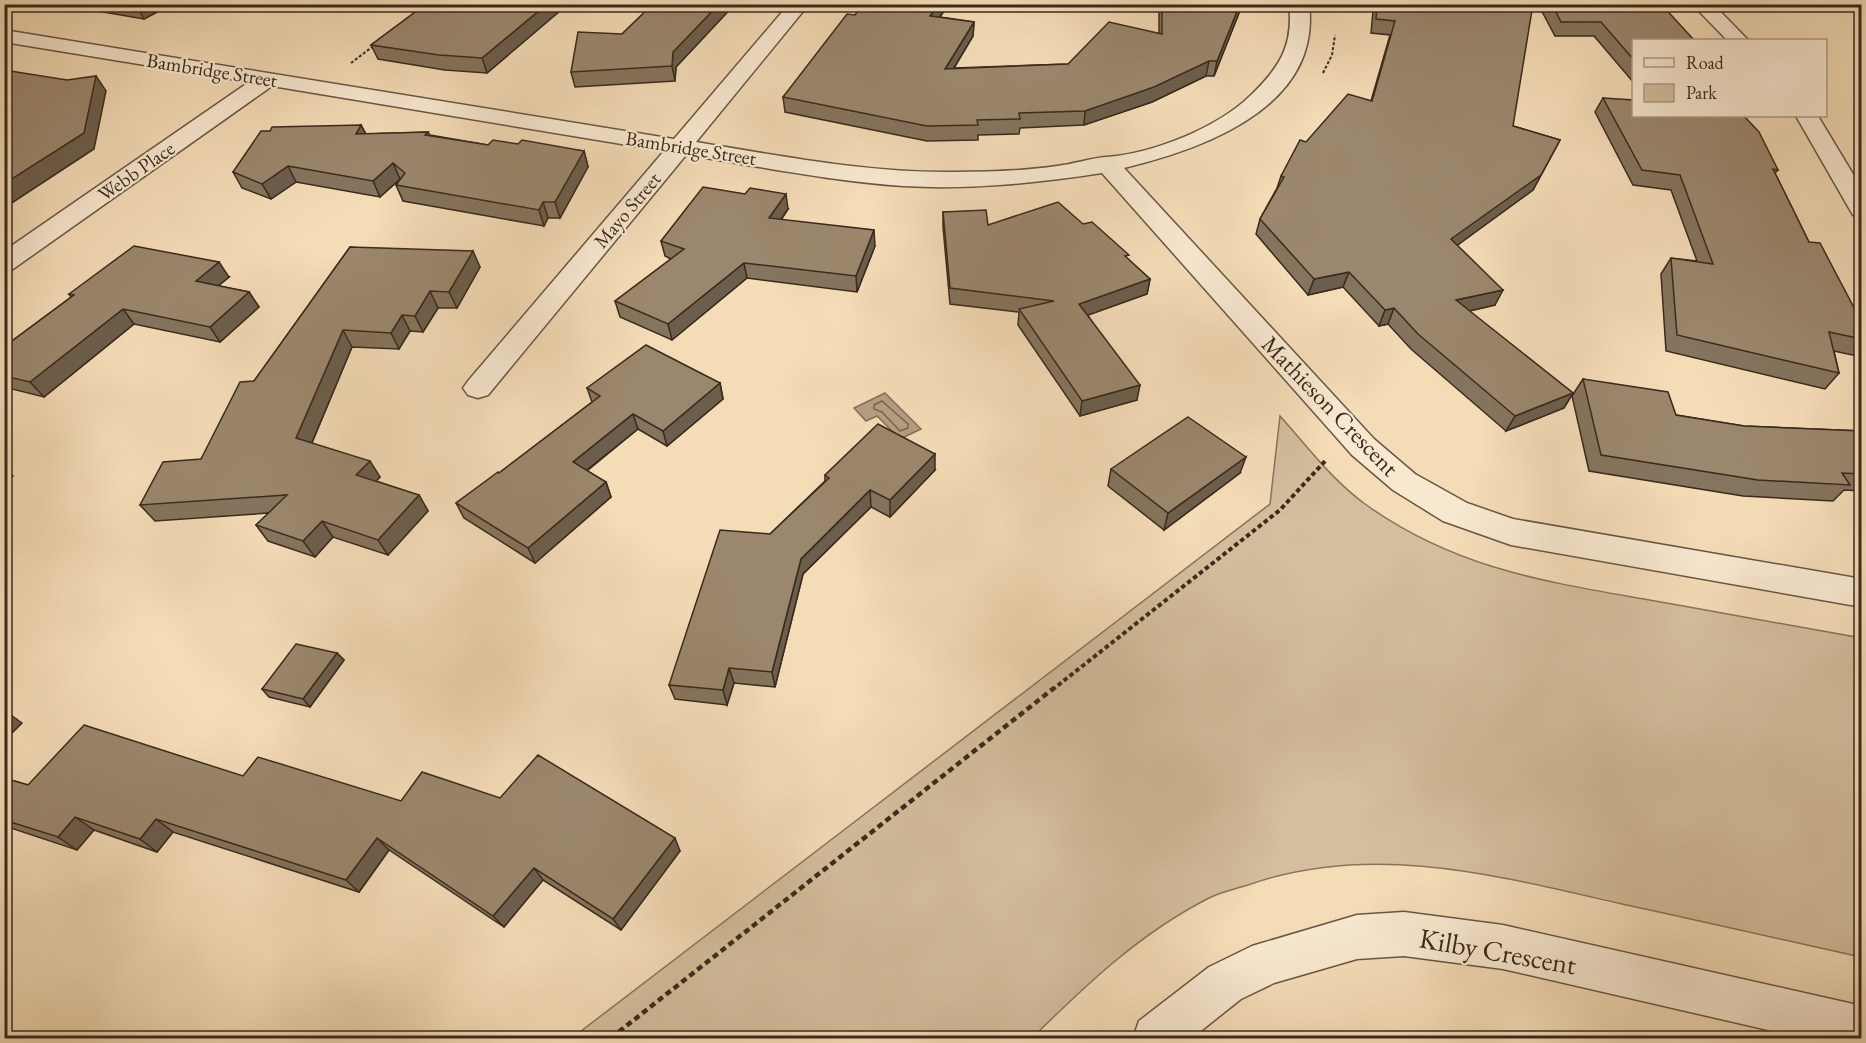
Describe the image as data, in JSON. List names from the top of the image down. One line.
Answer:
{"streets":{"street":["Bambridge Street","Webb Place","Mayo Street","Mathieson Crescent","Kilby Crescent"]},"crossings":[["Bambridge Street","Webb Place"],["Bambridge Street","Mayo Street"],["Bambridge Street","Mathieson Crescent"]],"legend":["Road","Park"]}
